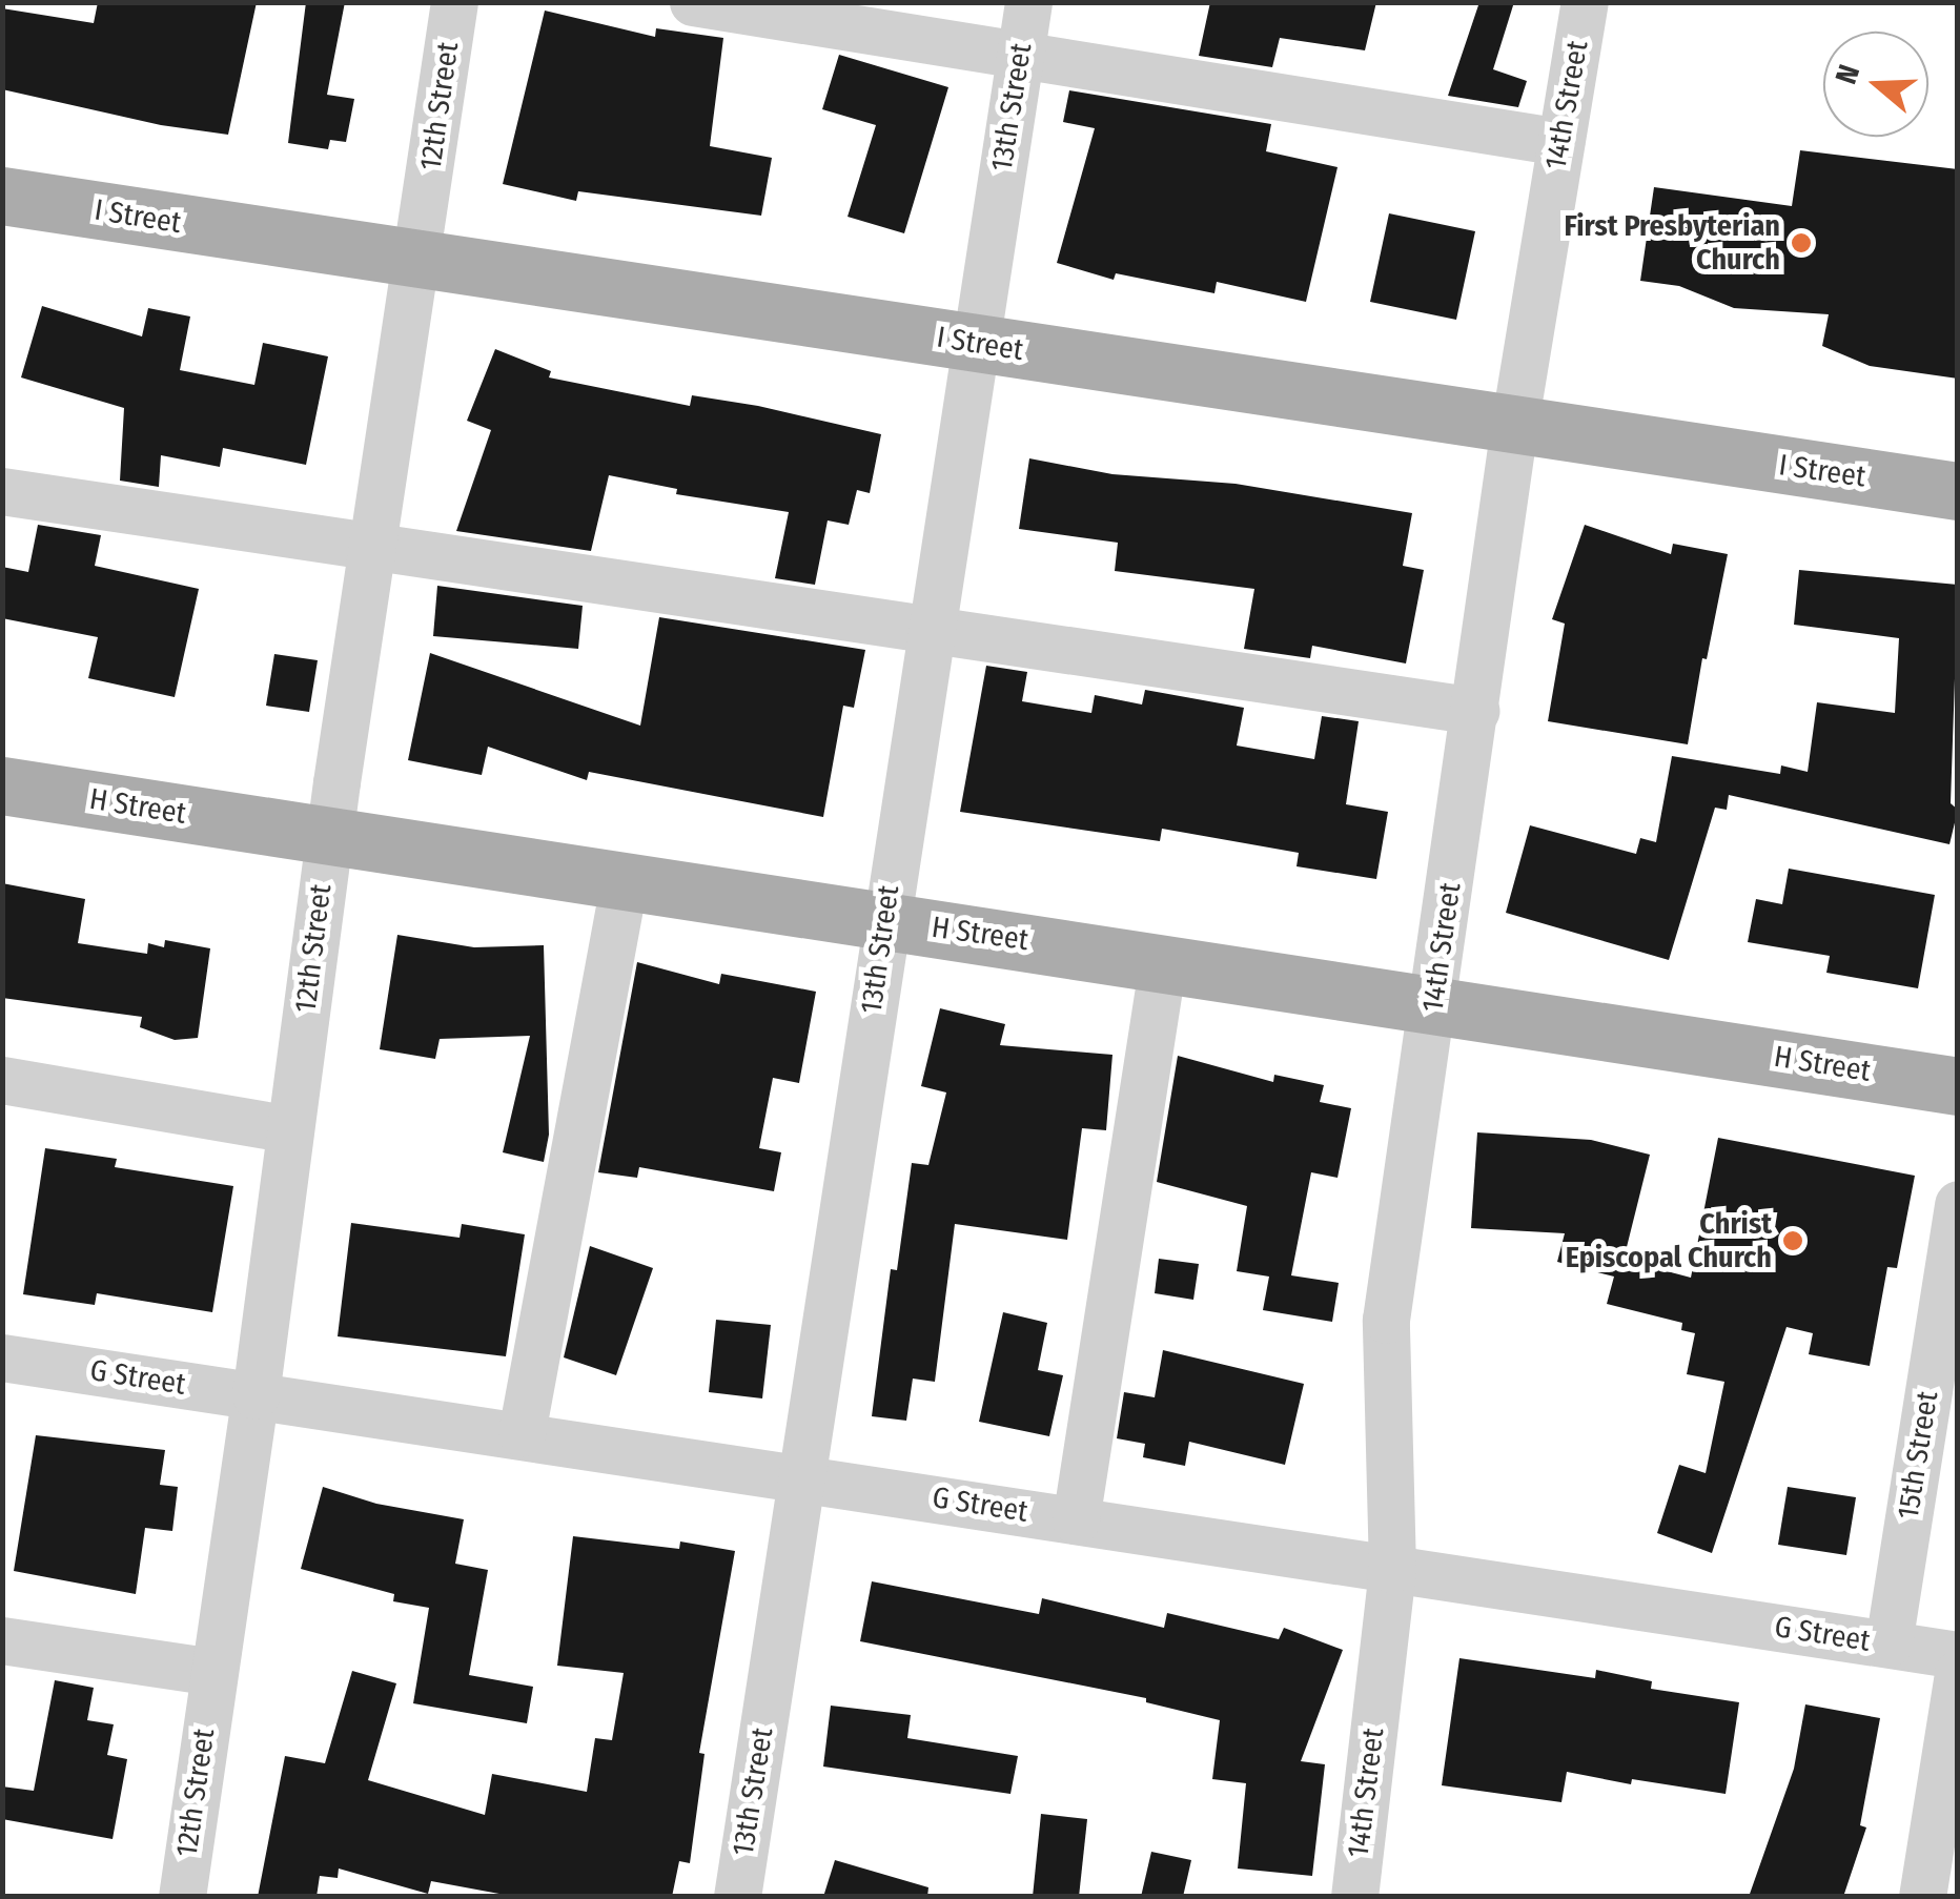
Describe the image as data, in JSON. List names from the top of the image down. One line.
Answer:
{"streets":{"main road":["I Street","H Street"],"street":["14th Street","12th Street","13th Street","G Street","15th Street"]},"crossings":[["14th Street","I Street"],["14th Street","H Street"],["14th Street","G Street"],["12th Street","I Street"],["12th Street","H Street"],["12th Street","G Street"],["13th Street","I Street"],["13th Street","H Street"],["13th Street","G Street"],["G Street","15th Street"]],"places":["First Presbyterian Church","Christ Episcopal Church"],"north":"left"}
